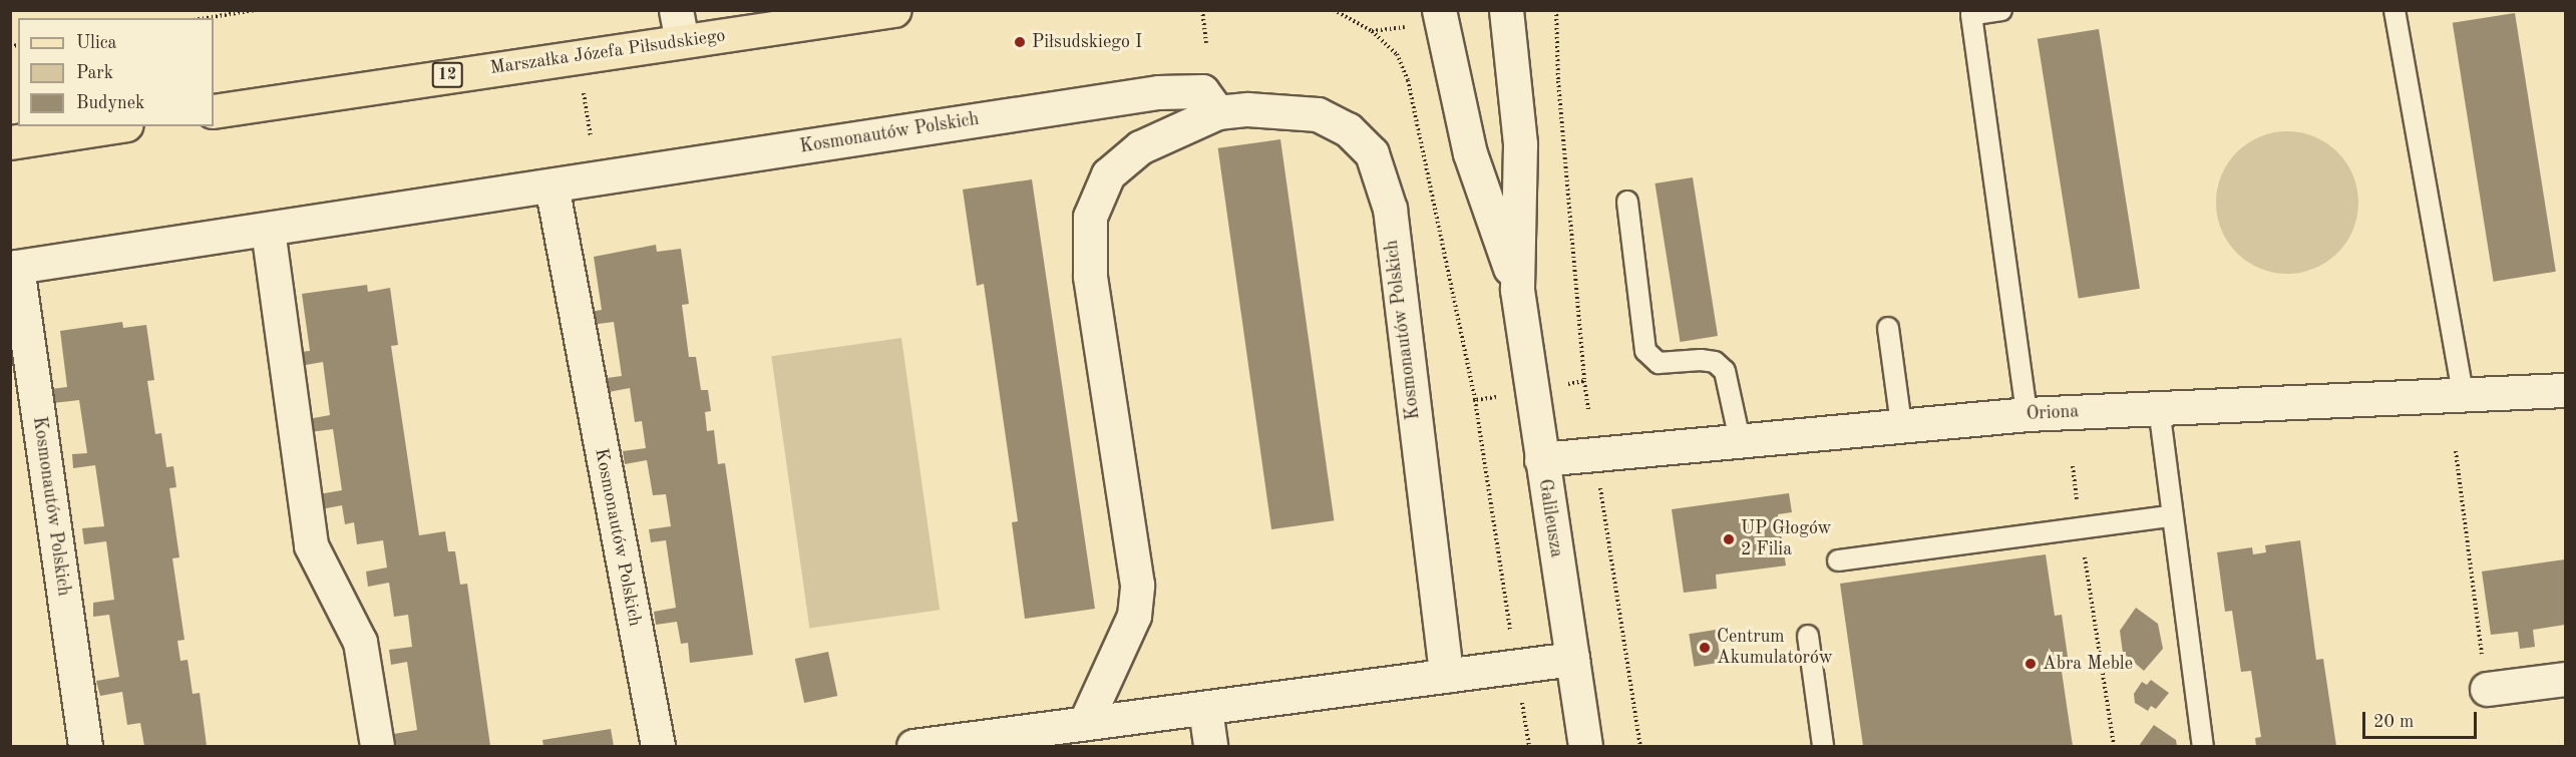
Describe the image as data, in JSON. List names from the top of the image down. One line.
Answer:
{"streets":{"main road":["Marszałka Józefa Piłsudskiego","12"],"street":["Kosmonautów Polskich","Oriona","Galileusza"]},"crossings":[["Oriona","Galileusza"]],"places":["Piłsudskiego I","UP Głogów 2 Filia","Centrum Akumulatorów","Abra Meble"],"legend":["Ulica","Park","Budynek"],"scale_bar":"20 m"}
